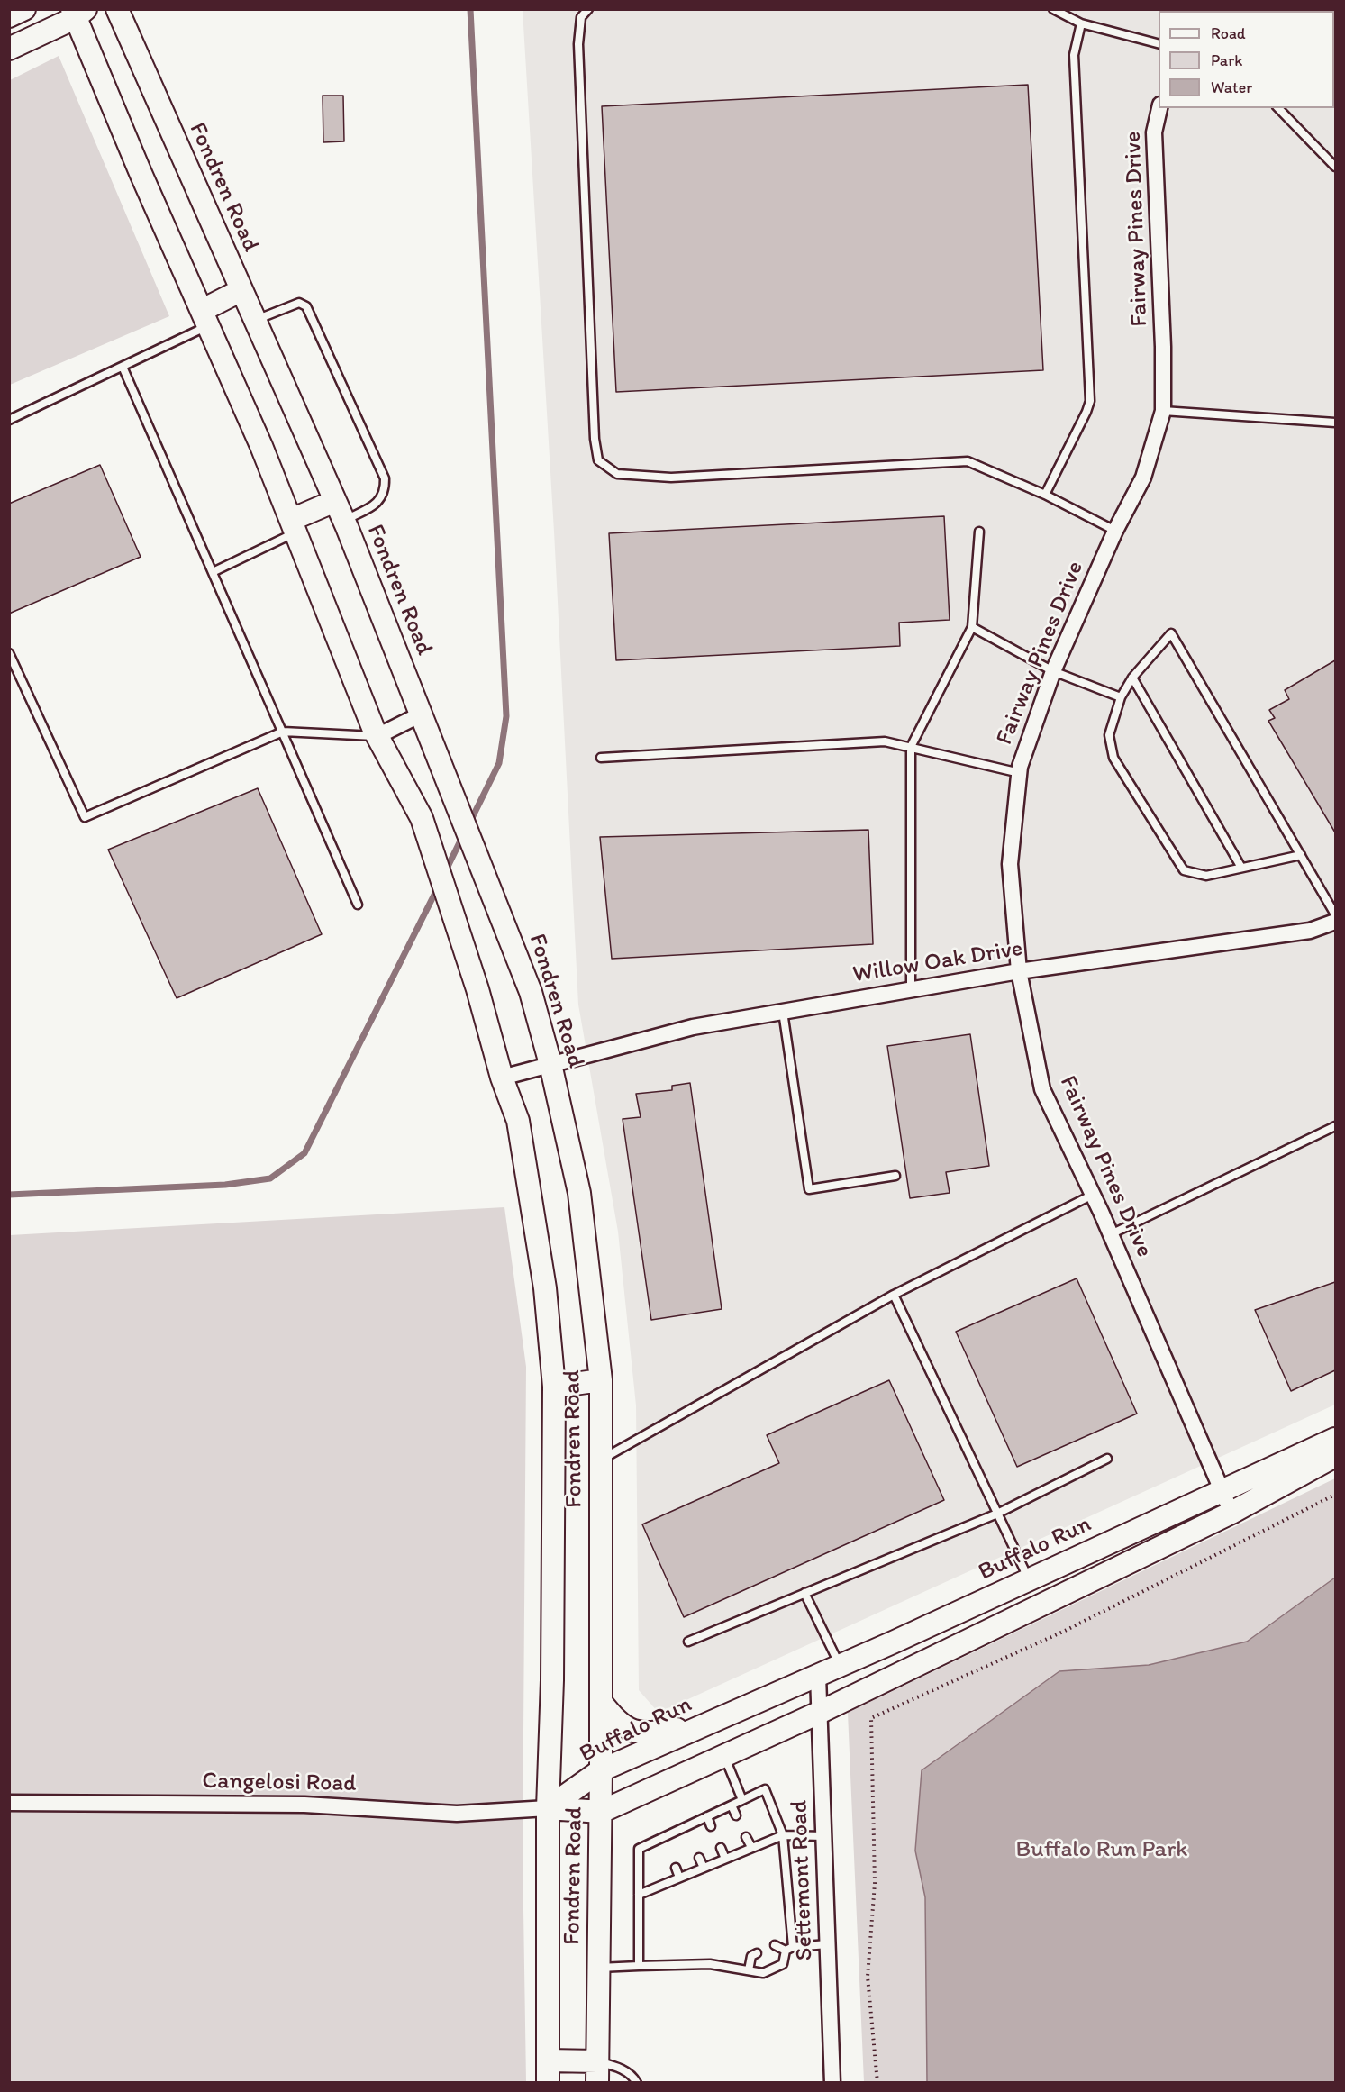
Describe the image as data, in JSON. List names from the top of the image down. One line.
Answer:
{"streets":{"main road":["Fondren Road","Buffalo Run"],"street":["Fairway Pines Drive","Willow Oak Drive","Cangelosi Road","Settemont Road"]},"crossings":[["Fondren Road","Willow Oak Drive"],["Fondren Road","Buffalo Run"],["Fondren Road","Cangelosi Road"],["Fairway Pines Drive","Willow Oak Drive"],["Fairway Pines Drive","Buffalo Run"],["Buffalo Run","Cangelosi Road"],["Buffalo Run","Settemont Road"]],"parks":["Buffalo Run Park"],"legend":["Road","Park","Water"]}
